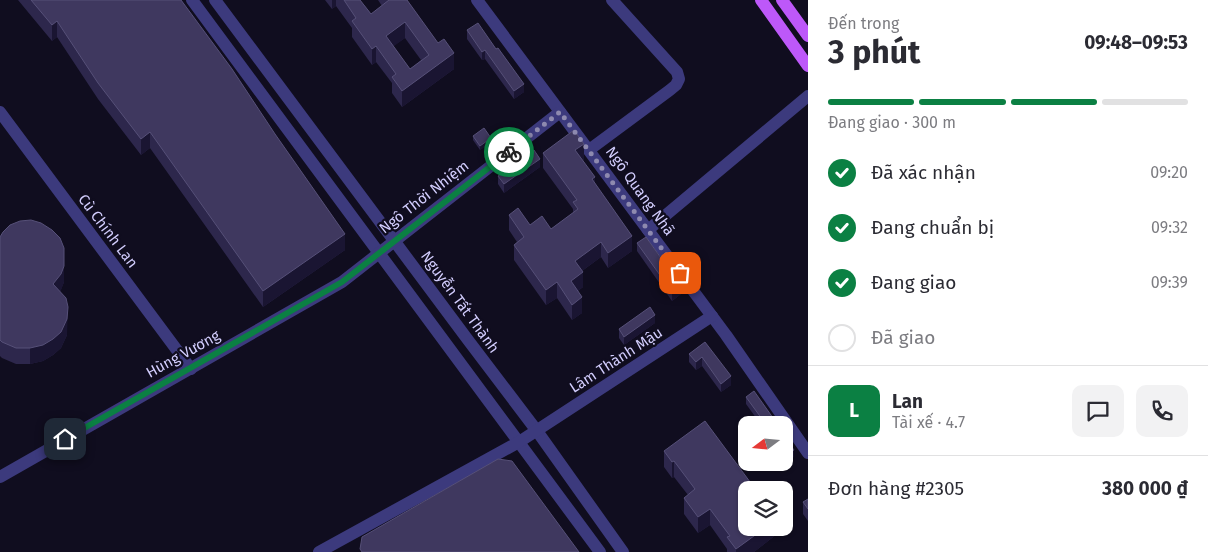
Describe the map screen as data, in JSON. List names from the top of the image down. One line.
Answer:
{"streets":{"street":["Ngô Quang Nhã","Ngô Thời Nhiệm","Cù Chính Lan","Nguyễn Tất Thành","Hùng Vương","Lâm Thành Mậu"]},"crossings":[["Ngô Quang Nhã","Ngô Thời Nhiệm"],["Ngô Quang Nhã","Lâm Thành Mậu"],["Ngô Thời Nhiệm","Nguyễn Tất Thành"],["Ngô Thời Nhiệm","Hùng Vương"],["Cù Chính Lan","Hùng Vương"],["Nguyễn Tất Thành","Lâm Thành Mậu"]],"north":"left","page":{"heading":["3 phút","Đến trong","09:48–09:53"],"panel":["Lan","Tài xế · 4.7","Đơn hàng #2305","380 000 ₫"],"bar":"Đang giao · 300 m","list":[["Đã xác nhận","09:20"],["Đang chuẩn bị","09:32"],["Đang giao","09:39"],"Đã giao"],"round":"L"}}
